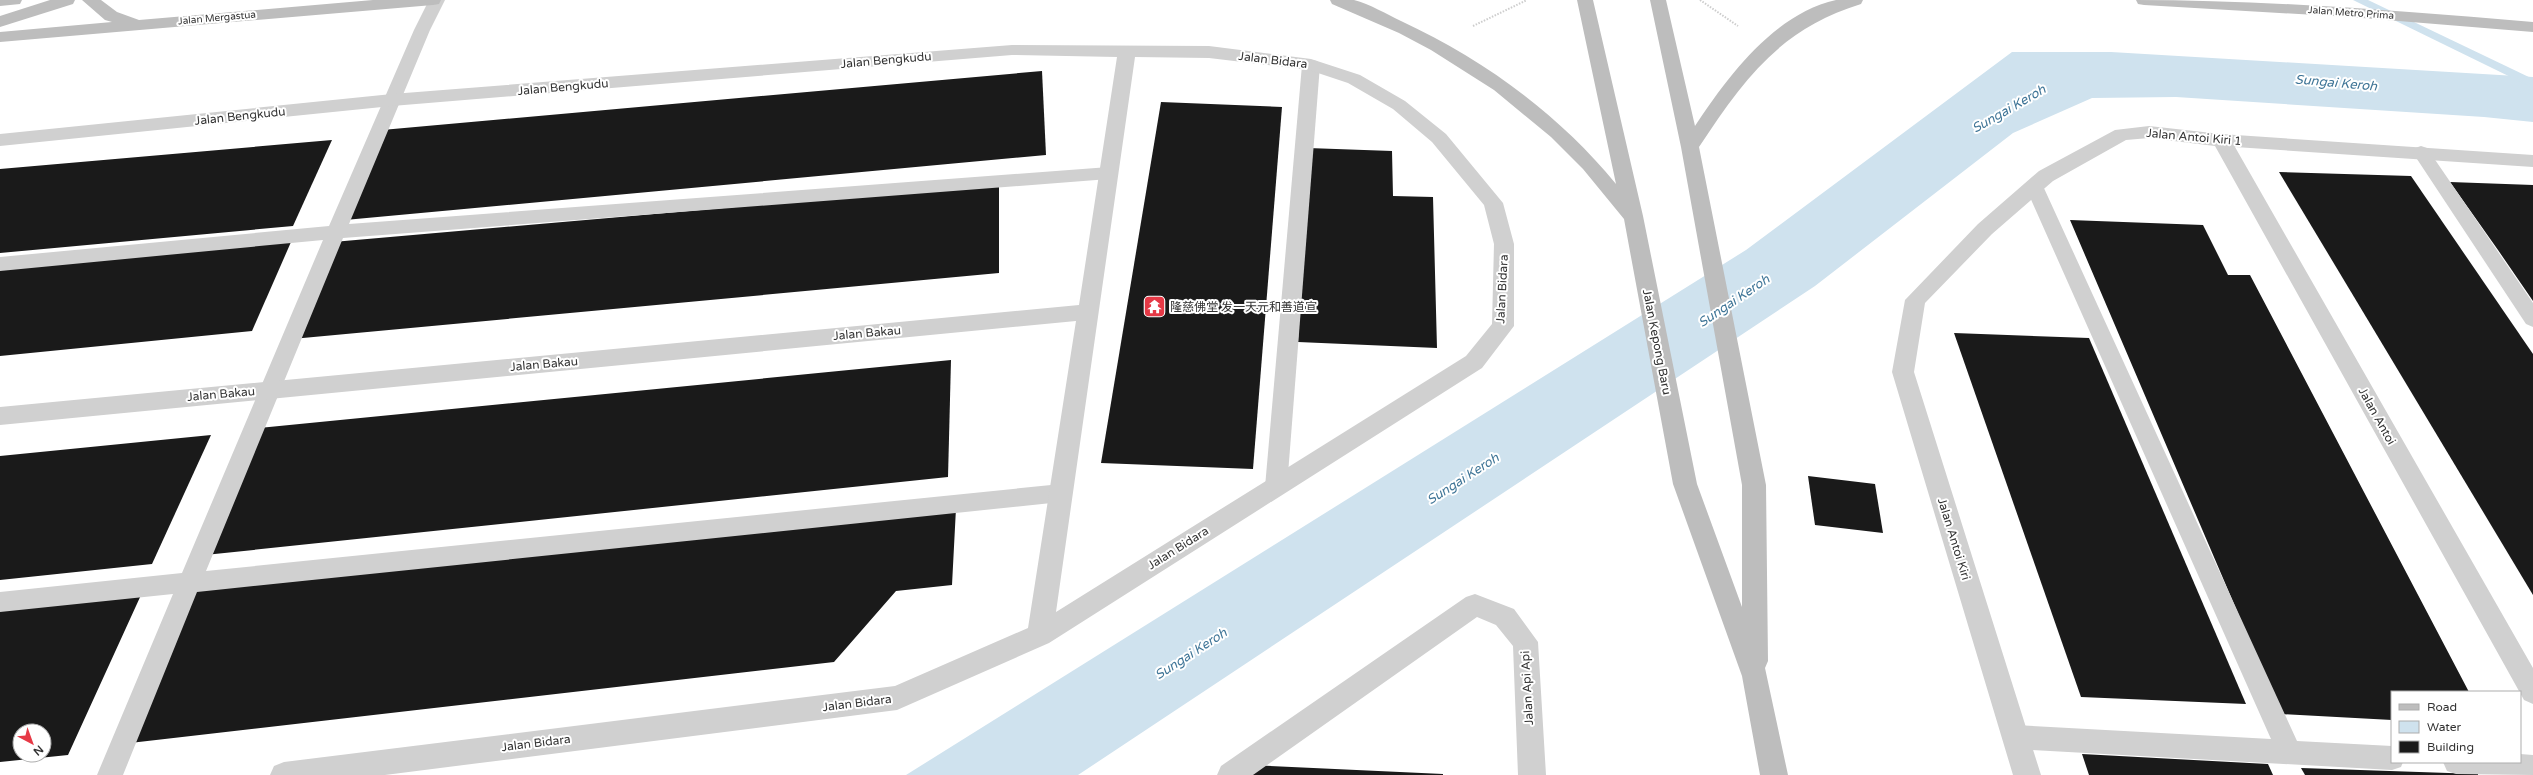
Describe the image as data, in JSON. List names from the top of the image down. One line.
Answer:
{"streets":{"main road":["Jalan Metro Prima","Jalan Mergastua","Jalan Kepong Baru"],"street":["Jalan Bengkudu","Jalan Bidara","Jalan Antoi Kiri 1","Jalan Bakau","Jalan Antoi","Jalan Antoi Kiri","Jalan Api Api"]},"crossings":[["Jalan Bengkudu","Jalan Bidara"],["Jalan Antoi Kiri 1","Jalan Antoi"],["Jalan Antoi Kiri 1","Jalan Antoi Kiri"]],"water":["Sungai Keroh"],"places":{"temple":["隆慈佛堂 发一天元和善道宣"]},"legend":["Road","Water","Building"],"north":"bottom right"}
